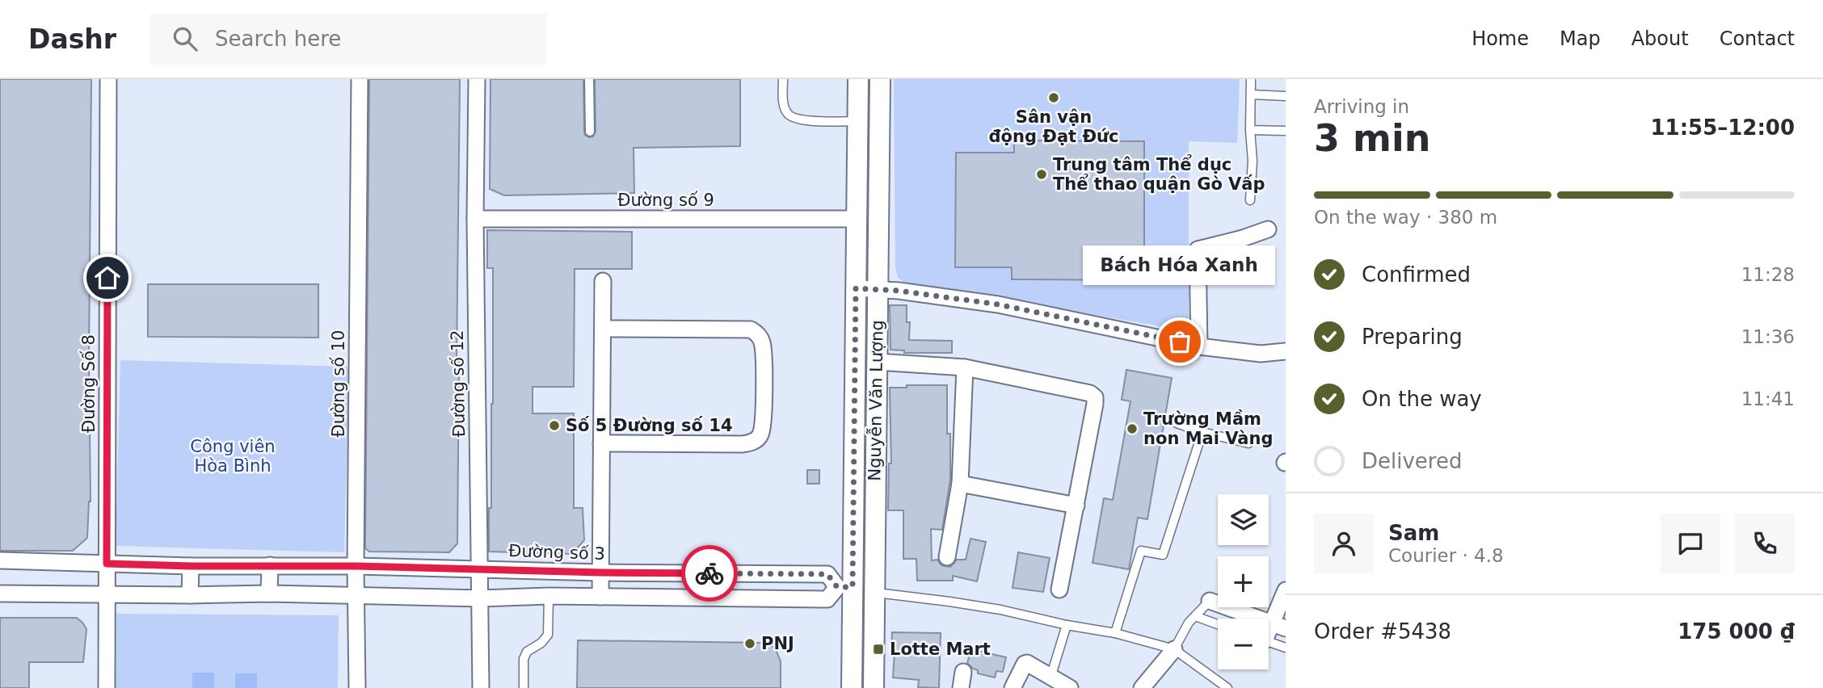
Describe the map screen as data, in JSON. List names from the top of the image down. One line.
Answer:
{"streets":{"street":["Đường số 9","Đường Số 8","Đường số 10","Đường số 12","Nguyễn Văn Lượng","Đường số 3"]},"crossings":[["Đường số 9","Đường số 12"],["Đường số 9","Nguyễn Văn Lượng"],["Đường Số 8","Đường số 3"],["Đường số 10","Đường số 3"],["Đường số 12","Đường số 3"],["Nguyễn Văn Lượng","Đường số 3"]],"parks":["Công viên Hòa Bình"],"places":{"other":["Sân vận động Đạt Đức","Trung tâm Thể dục Thể thao quận Gò Vấp","Bách Hóa Xanh","Số 5 Đường số 14","Trường Mầm non Mai Vàng","PNJ"],"transit":["Lotte Mart"]},"page":{"header":"Dashr","search":"Search here","nav":["Home","Map","About","Contact"],"heading":["3 min","Arriving in","11:55–12:00"],"panel":["Sam","Courier · 4.8","Order #5438","175 000 ₫"],"bar":"On the way · 380 m","list":[["Confirmed","11:28"],["Preparing","11:36"],["On the way","11:41"],"Delivered"],"bubble":"Bách Hóa Xanh","map_buttons":["+","−"]}}
